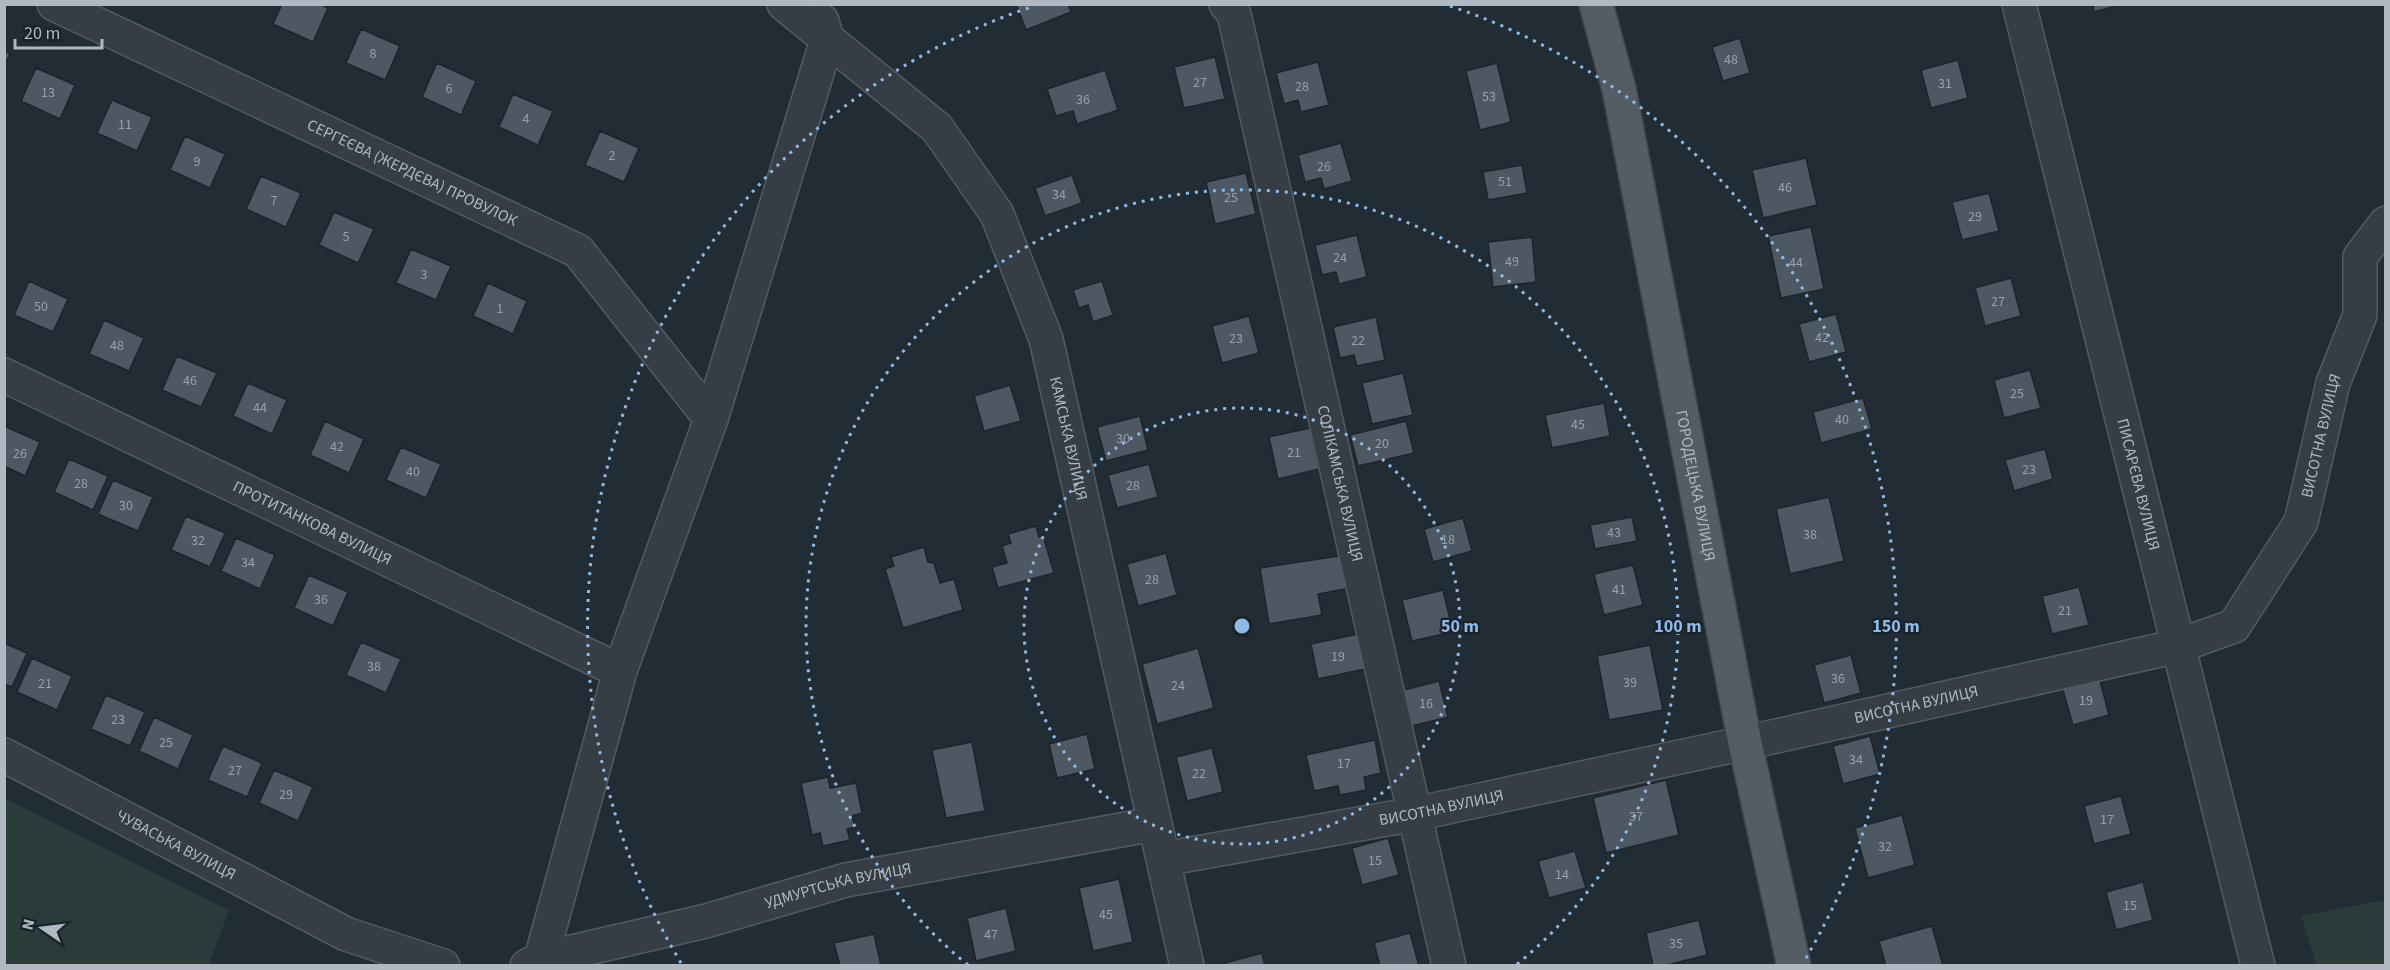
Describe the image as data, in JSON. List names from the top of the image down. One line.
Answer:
{"streets":{"main road":["ГОРОДЕЦЬКА ВУЛИЦЯ"],"street":["СЕРГЕЄВА (ЖЕРДЄВА) ПРОВУЛОК","ВИСОТНА ВУЛИЦЯ","КАМСЬКА ВУЛИЦЯ","СОЛІКАМСЬКА ВУЛИЦЯ","ПИСАРЄВА ВУЛИЦЯ","ПРОТИТАНКОВА ВУЛИЦЯ","ЧУВАСЬКА ВУЛИЦЯ","УДМУРТСЬКА ВУЛИЦЯ"]},"crossings":[["ВИСОТНА ВУЛИЦЯ","КАМСЬКА ВУЛИЦЯ"],["ВИСОТНА ВУЛИЦЯ","СОЛІКАМСЬКА ВУЛИЦЯ"],["ВИСОТНА ВУЛИЦЯ","ГОРОДЕЦЬКА ВУЛИЦЯ"],["ВИСОТНА ВУЛИЦЯ","ПИСАРЄВА ВУЛИЦЯ"],["КАМСЬКА ВУЛИЦЯ","УДМУРТСЬКА ВУЛИЦЯ"]],"house_numbers":["8","48","27","31","28","6","13","53","36","4","11","2","9","26","51","46","34","25","7","29","5","24","49","44","3","27","50","1","42","23","22","48","46","25","44","40","45","30","20","42","21","26","23","40","28","28","30","43","38","18","32","34","28","41","36","21","19","38","36","39","21","24","19","16","23","25","34","17","27","22","29","37","17","32","15","14","15","45","47","35"],"scale_bar":"20 m","north":"left","rings":["50 m","100 m","150 m"]}
